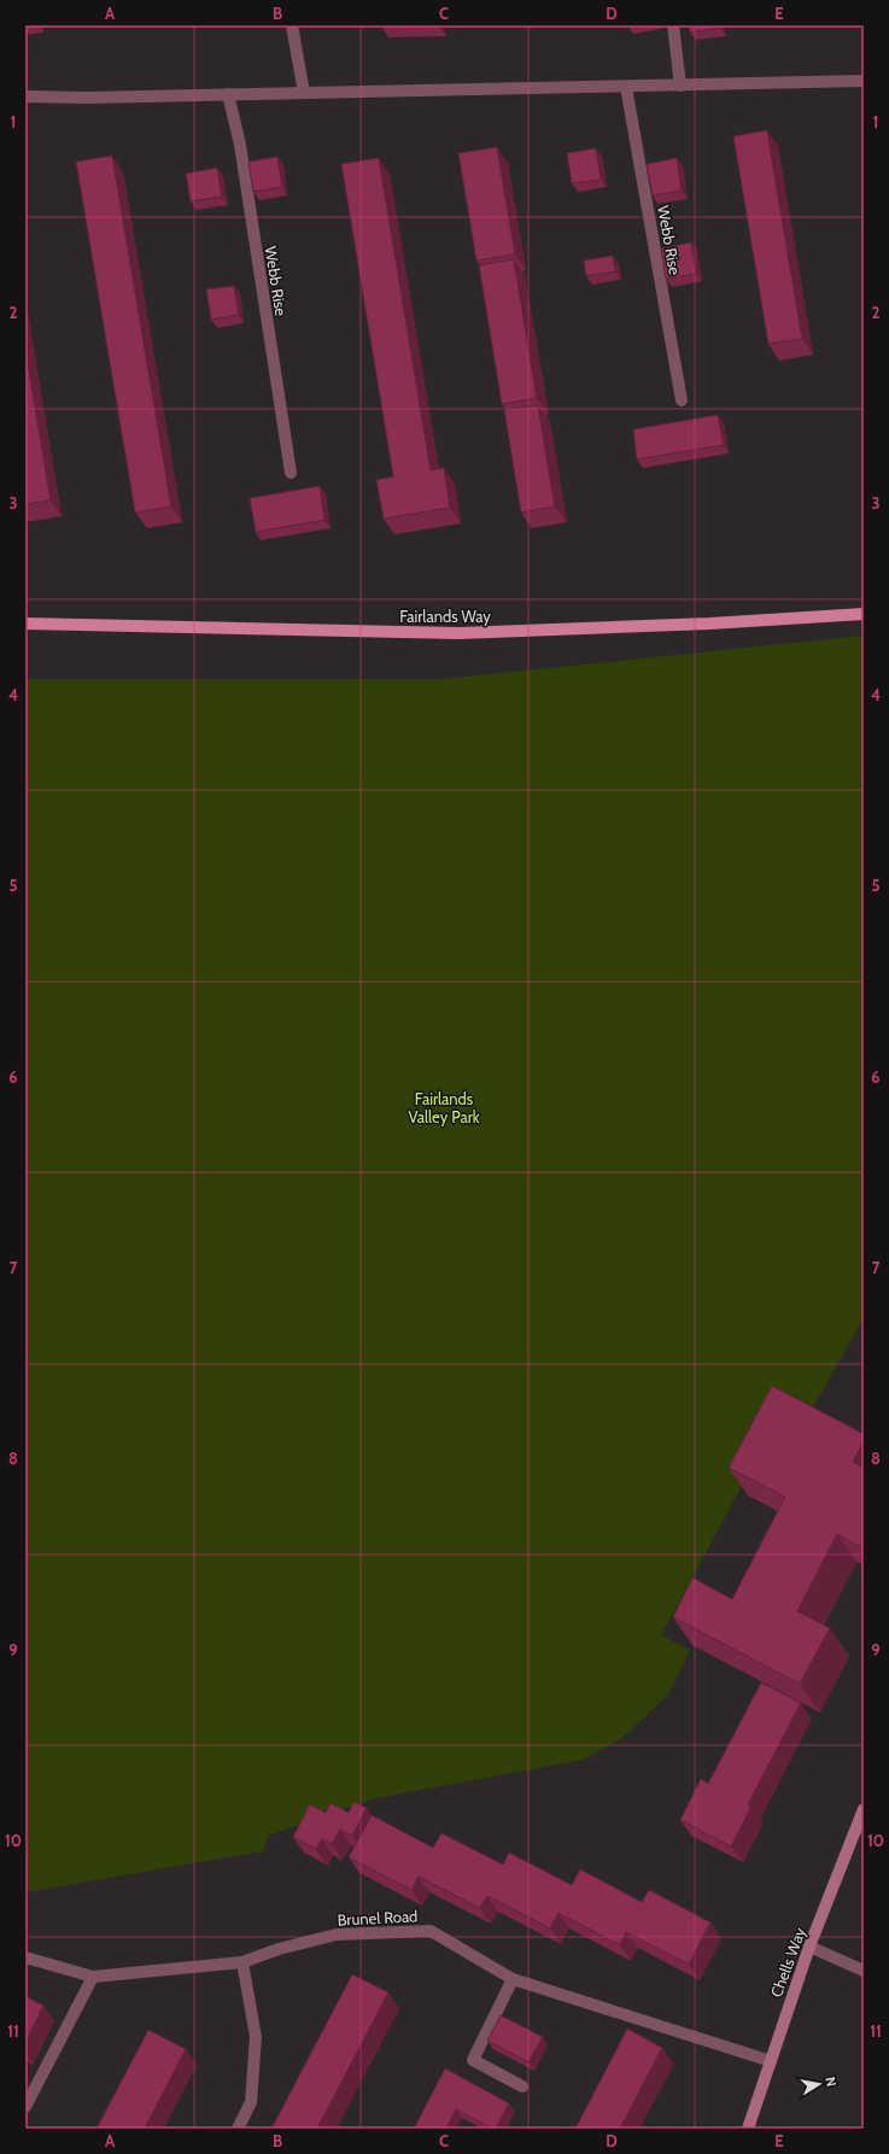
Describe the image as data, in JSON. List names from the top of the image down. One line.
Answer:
{"streets":{"main road":["Fairlands Way"],"street":["Webb Rise","Brunel Road","Chells Way"]},"crossings":[["Brunel Road","Chells Way"]],"parks":["Fairlands Valley Park"],"north":"right","grid":{"columns":["A","B","C","D","E"],"rows":["1","2","3","4","5","6","7","8","9","10","11"]}}
